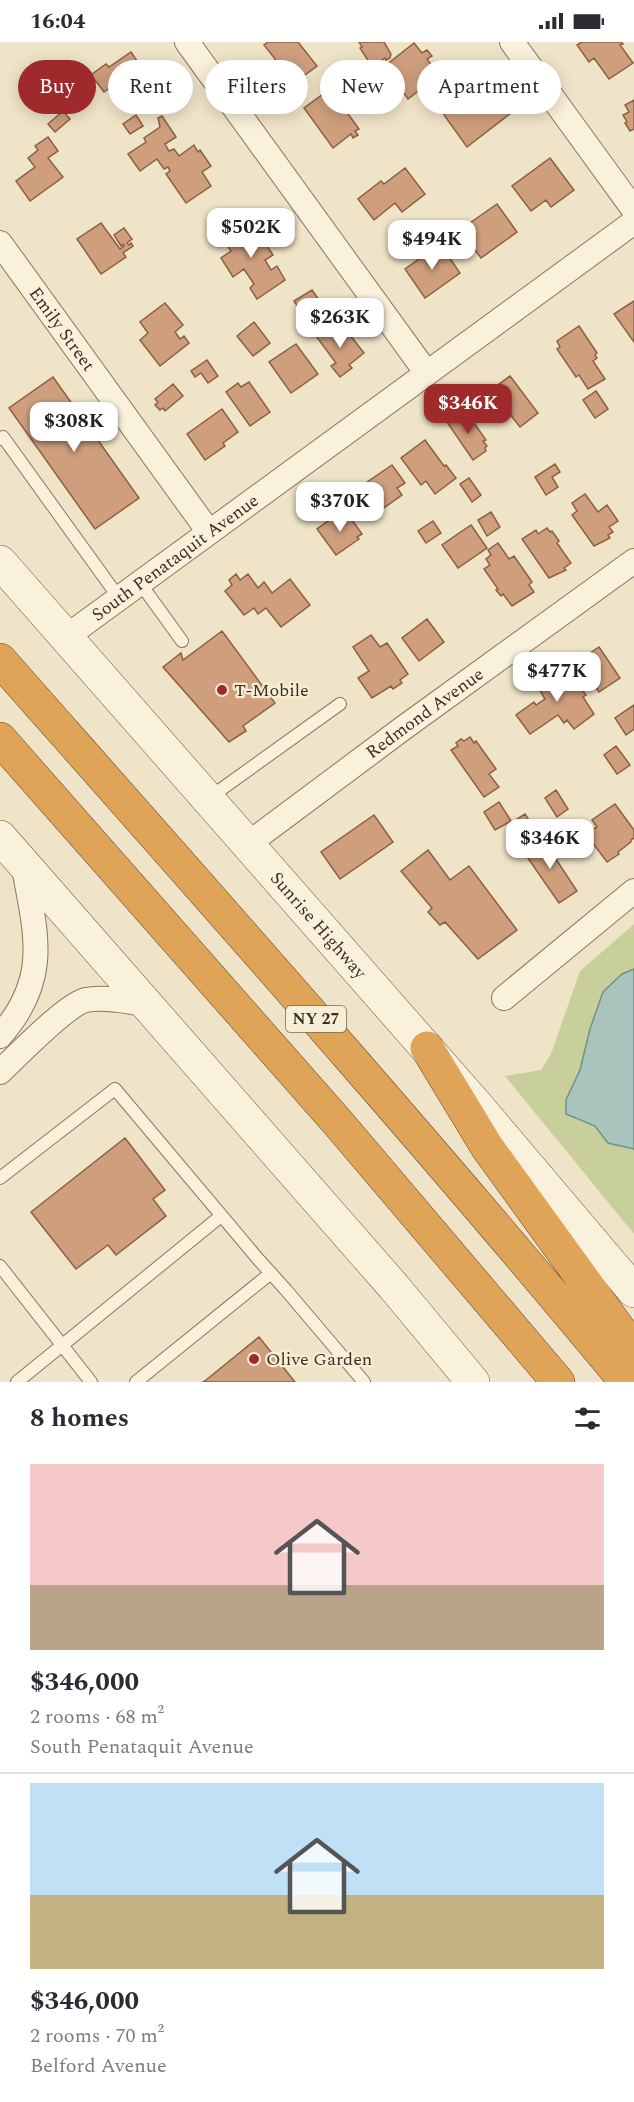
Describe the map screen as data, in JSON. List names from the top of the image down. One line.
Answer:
{"streets":{"highway":["NY 27"],"main road":["Sunrise Highway"],"street":["Emily Street","South Penataquit Avenue","Redmond Avenue"]},"crossings":[["Emily Street","South Penataquit Avenue"],["South Penataquit Avenue","Sunrise Highway"],["Redmond Avenue","Sunrise Highway"]],"places":["T-Mobile","Olive Garden"],"page":{"status":"16:04","chip":["Buy","Rent","Filters","New","Apartment"],"price":["$502K","$494K","$263K","$346K","$308K","$370K","$477K","$346K"],"heading":"8 homes","list":[{"name":"$346,000","note":"2 rooms · 68 m² · South Penataquit Avenue"},{"name":"$346,000","note":"2 rooms · 70 m² · Belford Avenue"}]}}
